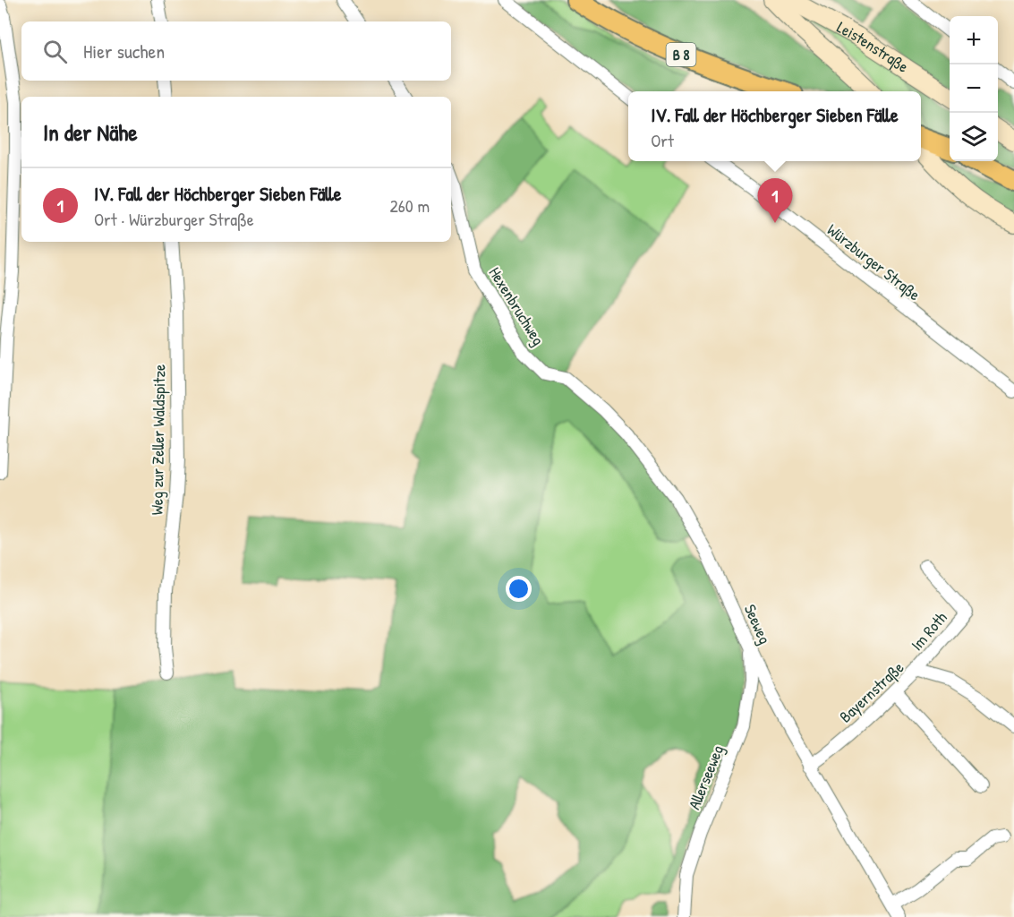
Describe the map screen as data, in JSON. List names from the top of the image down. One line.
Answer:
{"streets":{"main road":["Leistenstraße","B 8"],"street":["Würzburger Straße","Hexenbruchweg","Weg zur Zeller Waldspitze","Seeweg","Im Roth","Bayernstraße","Allerseeweg"]},"crossings":[["Hexenbruchweg","Seeweg"],["Seeweg","Bayernstraße"],["Seeweg","Allerseeweg"],["Im Roth","Bayernstraße"]],"page":{"map_buttons":["+","−"],"search":"Hier suchen","popup":["IV. Fall der Höchberger Sieben Fälle","Ort"],"heading":"In der Nähe","list":[{"mark":"1","name":"IV. Fall der Höchberger Sieben Fälle","note":"Ort · Würzburger Straße","value":"260 m"}],"pins":"1"}}
